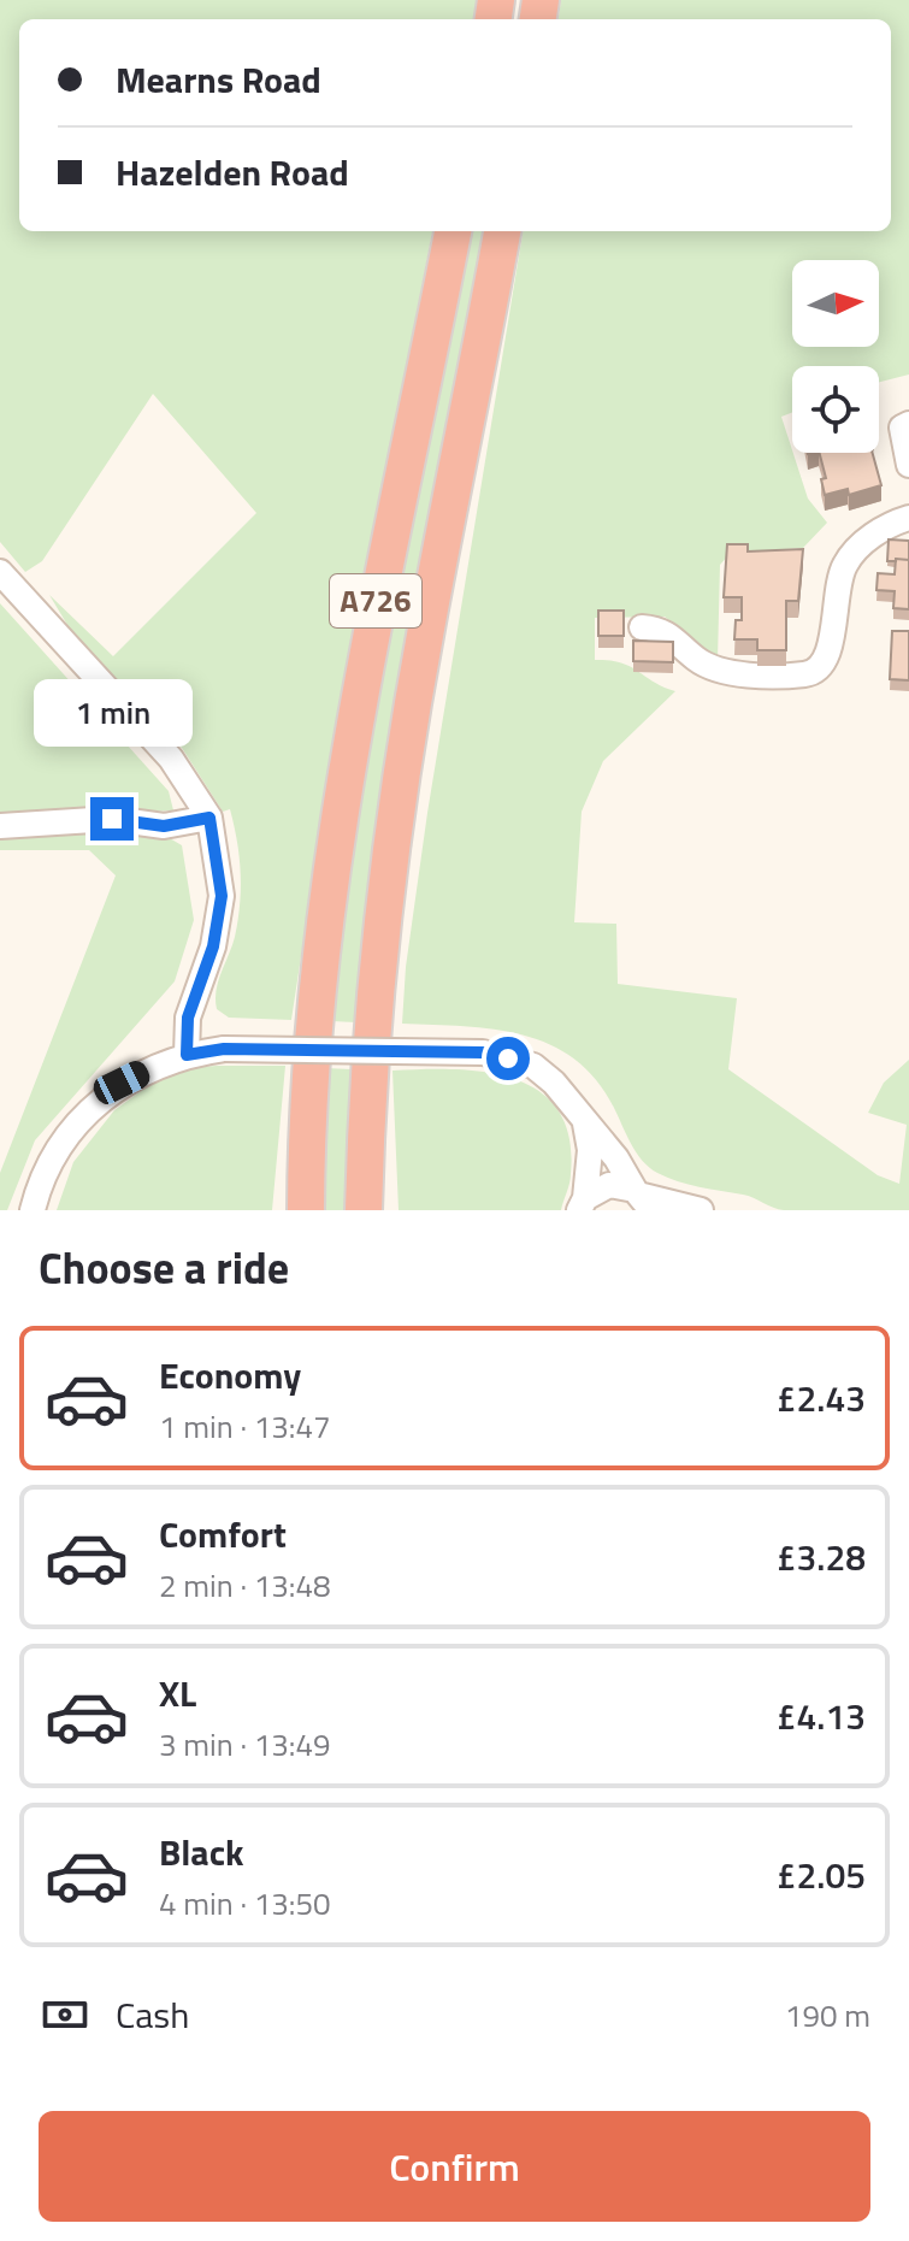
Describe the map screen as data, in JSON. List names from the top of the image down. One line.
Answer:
{"streets":{"highway":["A726"]},"north":"right","page":{"banner":["Mearns Road","Hazelden Road"],"bubble":"1 min","heading":"Choose a ride","list":[{"name":"Economy","note":"1 min · 13:47","value":"£2.43"},{"name":"Comfort","note":"2 min · 13:48","value":"£3.28"},{"name":"XL","note":"3 min · 13:49","value":"£4.13"},{"name":"Black","note":"4 min · 13:50","value":"£2.05"}],"pay":["Cash","190 m"],"buttons":"Confirm"}}
